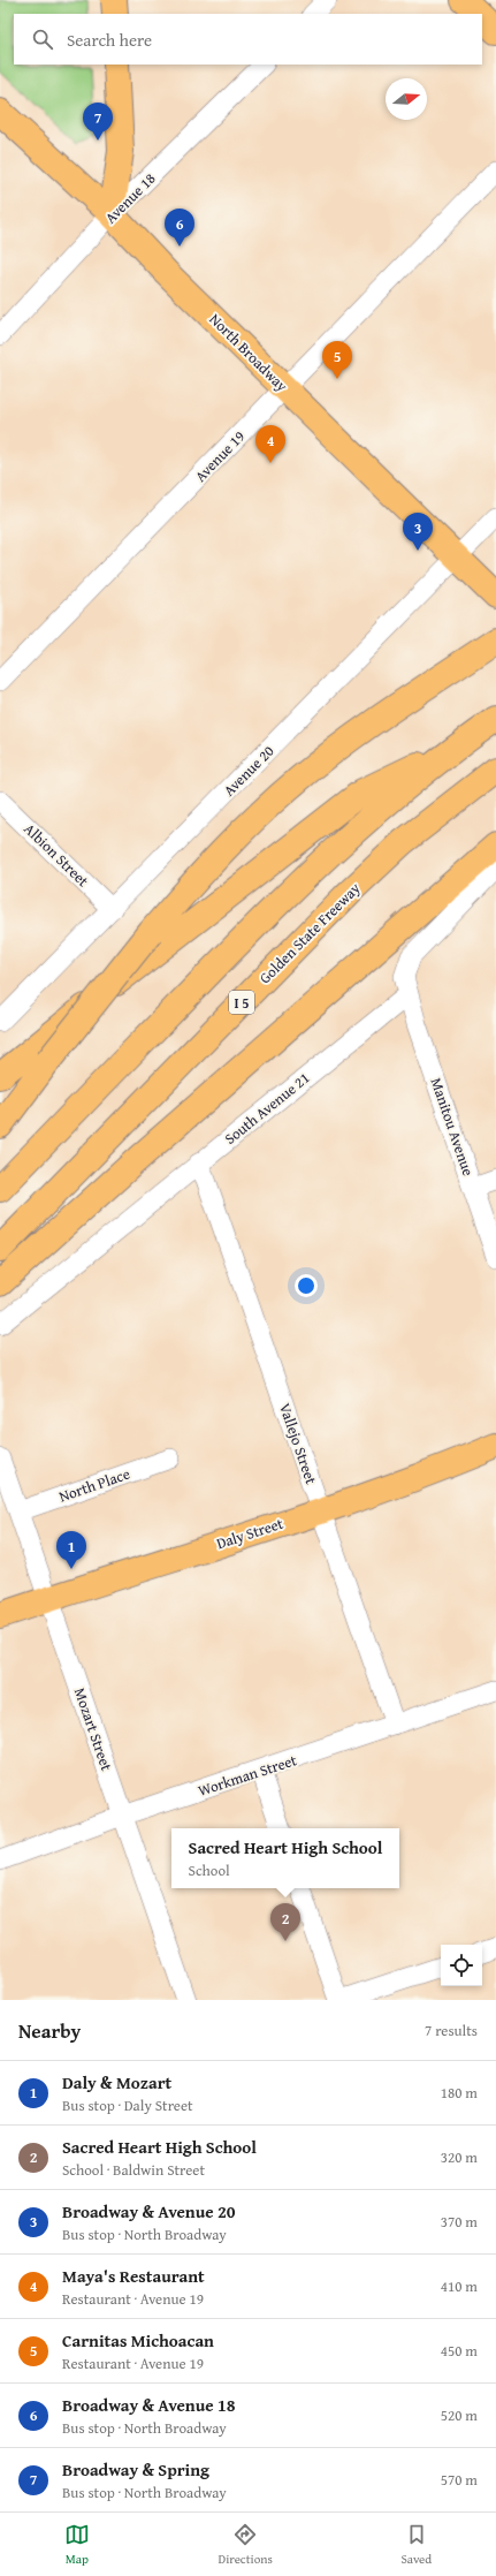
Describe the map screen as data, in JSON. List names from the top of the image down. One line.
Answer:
{"streets":{"main road":["North Broadway","Golden State Freeway","I 5","Daly Street"],"street":["Avenue 18","Avenue 19","Avenue 20","Albion Street","South Avenue 21","Manitou Avenue","Vallejo Street","North Place","Mozart Street","Workman Street"]},"crossings":[["Avenue 18","North Broadway"],["North Broadway","Avenue 19"],["North Broadway","Avenue 20"],["Avenue 20","Albion Street"],["South Avenue 21","Manitou Avenue"],["South Avenue 21","Vallejo Street"],["Vallejo Street","Daly Street"],["Vallejo Street","Workman Street"],["North Place","Mozart Street"],["Daly Street","Mozart Street"],["Mozart Street","Workman Street"]],"north":"right","page":{"search":"Search here","pins":["7","6","5","4","3","1","2"],"popup":["Sacred Heart High School","School"],"heading":["Nearby","7 results"],"list":[{"mark":"1","name":"Daly & Mozart","note":"Bus stop · Daly Street","value":"180 m"},{"mark":"2","name":"Sacred Heart High School","note":"School · Baldwin Street","value":"320 m"},{"mark":"3","name":"Broadway & Avenue 20","note":"Bus stop · North Broadway","value":"370 m"},{"mark":"4","name":"Maya's Restaurant","note":"Restaurant · Avenue 19","value":"410 m"},{"mark":"5","name":"Carnitas Michoacan","note":"Restaurant · Avenue 19","value":"450 m"},{"mark":"6","name":"Broadway & Avenue 18","note":"Bus stop · North Broadway","value":"520 m"},{"mark":"7","name":"Broadway & Spring","note":"Bus stop · North Broadway","value":"570 m"}],"nav":["Map","Directions","Saved"]}}
